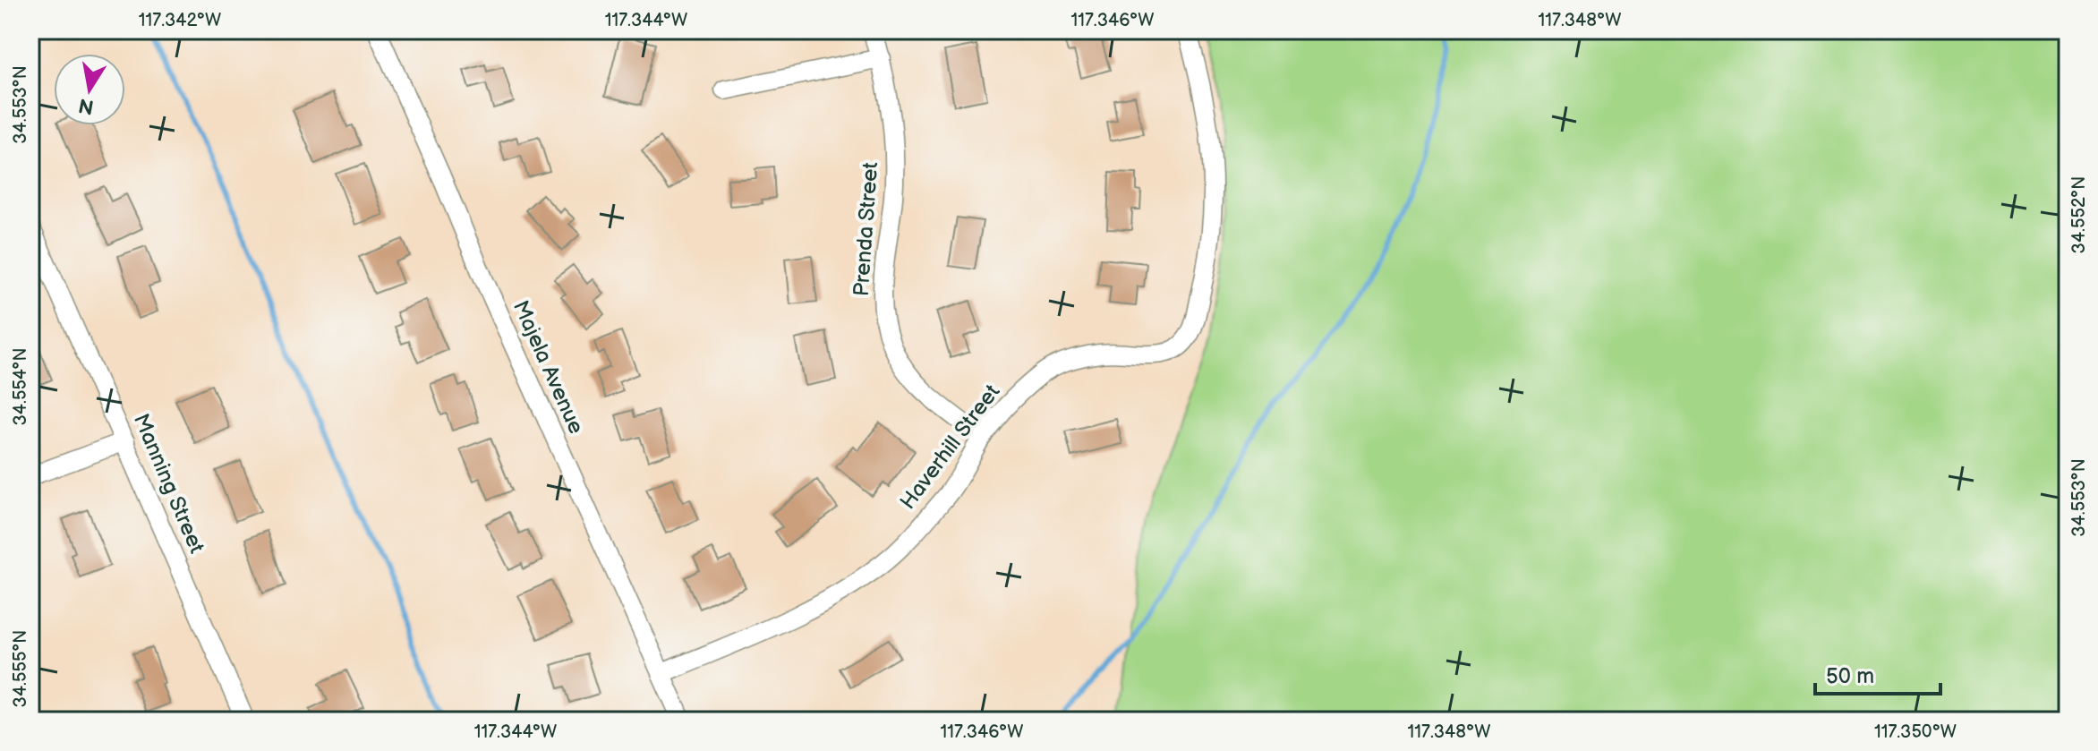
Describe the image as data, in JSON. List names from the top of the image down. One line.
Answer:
{"streets":{"street":["Prenda Street","Majela Avenue","Haverhill Street","Manning Street"]},"crossings":[["Prenda Street","Haverhill Street"],["Majela Avenue","Haverhill Street"]],"scale_bar":"50 m","north":"bottom","coordinates":["117.342°W","117.344°W","117.346°W","117.348°W","34.553°N","34.552°N","34.554°N","34.555°N","117.350°W"]}
